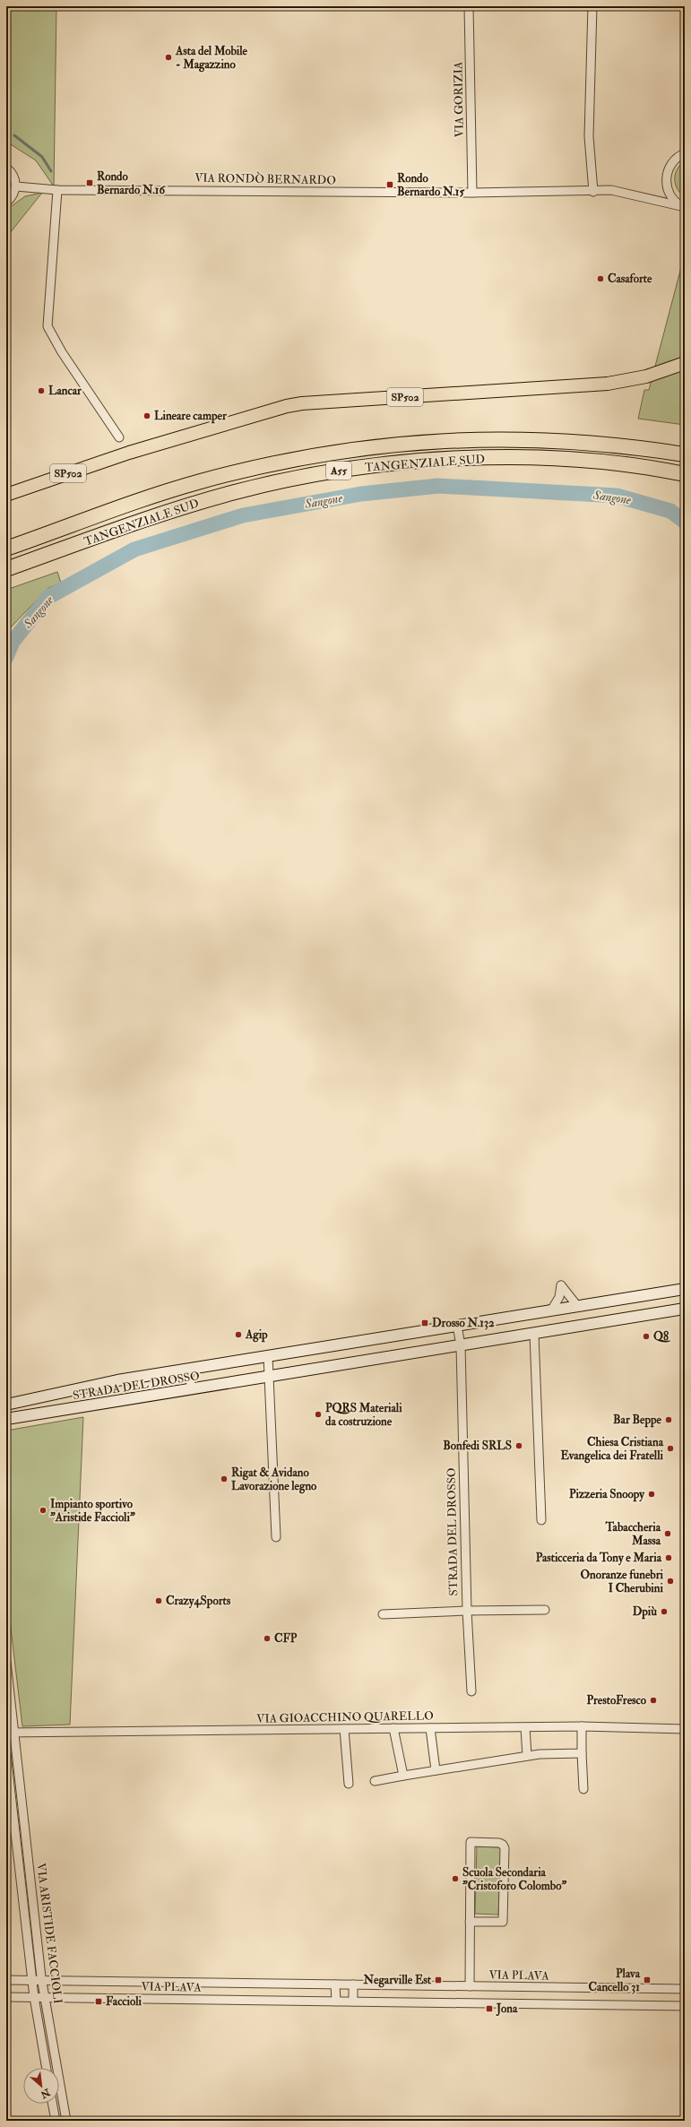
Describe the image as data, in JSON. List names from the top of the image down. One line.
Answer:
{"streets":{"highway":["TANGENZIALE SUD","A55"],"main road":["SP502"],"street":["VIA GORIZIA","VIA RONDÒ BERNARDO","STRADA DEL DROSSO","VIA GIOACCHINO QUARELLO","VIA ARISTIDE FACCIOLI","VIA PLAVA"]},"crossings":[["VIA GORIZIA","VIA RONDÒ BERNARDO"],["VIA GIOACCHINO QUARELLO","VIA ARISTIDE FACCIOLI"],["VIA ARISTIDE FACCIOLI","VIA PLAVA"]],"water":["Sangone"],"places":{"other":["Asta del Mobile - Magazzino","Casaforte","Lancar","Lineare camper","Agip","Q8","PQRS Materiali da costruzione","Bar Beppe","Bonfedi SRLS","Chiesa Cristiana Evangelica dei Fratelli","Rigat & Avidano Lavorazione legno","Pizzeria Snoopy","Impianto sportivo \"Aristide Faccioli\"","Tabaccheria Massa","Pasticceria da Tony e Maria","Onoranze funebri I Cherubini","Crazy4Sports","Dpiù","CFP","PrestoFresco","Scuola Secondaria \"Cristoforo Colombo\""],"transit":["Rondo Bernardo N.16","Rondo Bernardo N.15","Drosso N.132","Negarville Est","Plava Cancello 31","Faccioli","Jona"]},"north":"bottom right"}
